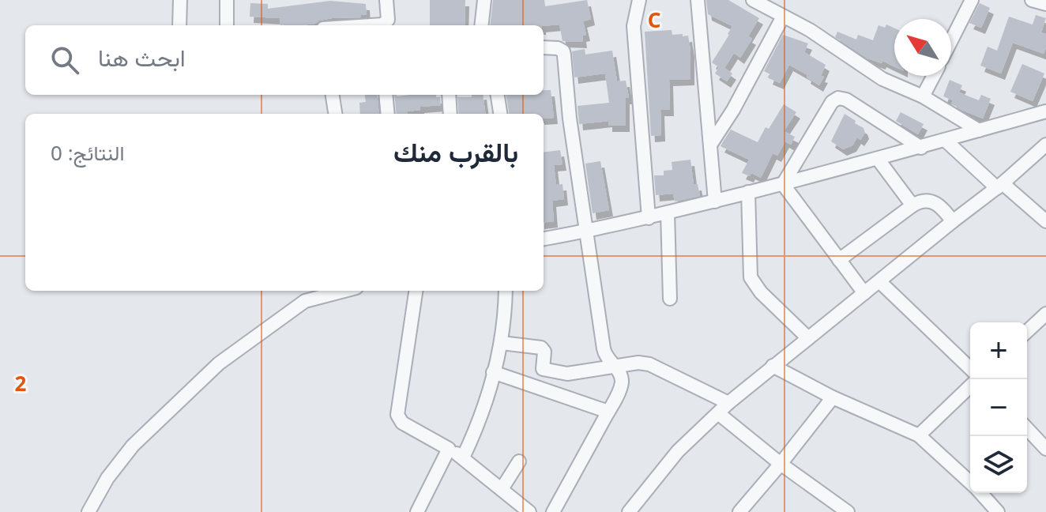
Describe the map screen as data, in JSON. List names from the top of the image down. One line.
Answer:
{"north":"top left","page":{"search":"ابحث هنا","heading":["بالقرب منك","النتائج: 0"],"map_buttons":["+","−"]},"grid":{"columns":["C"],"rows":["2"]}}
